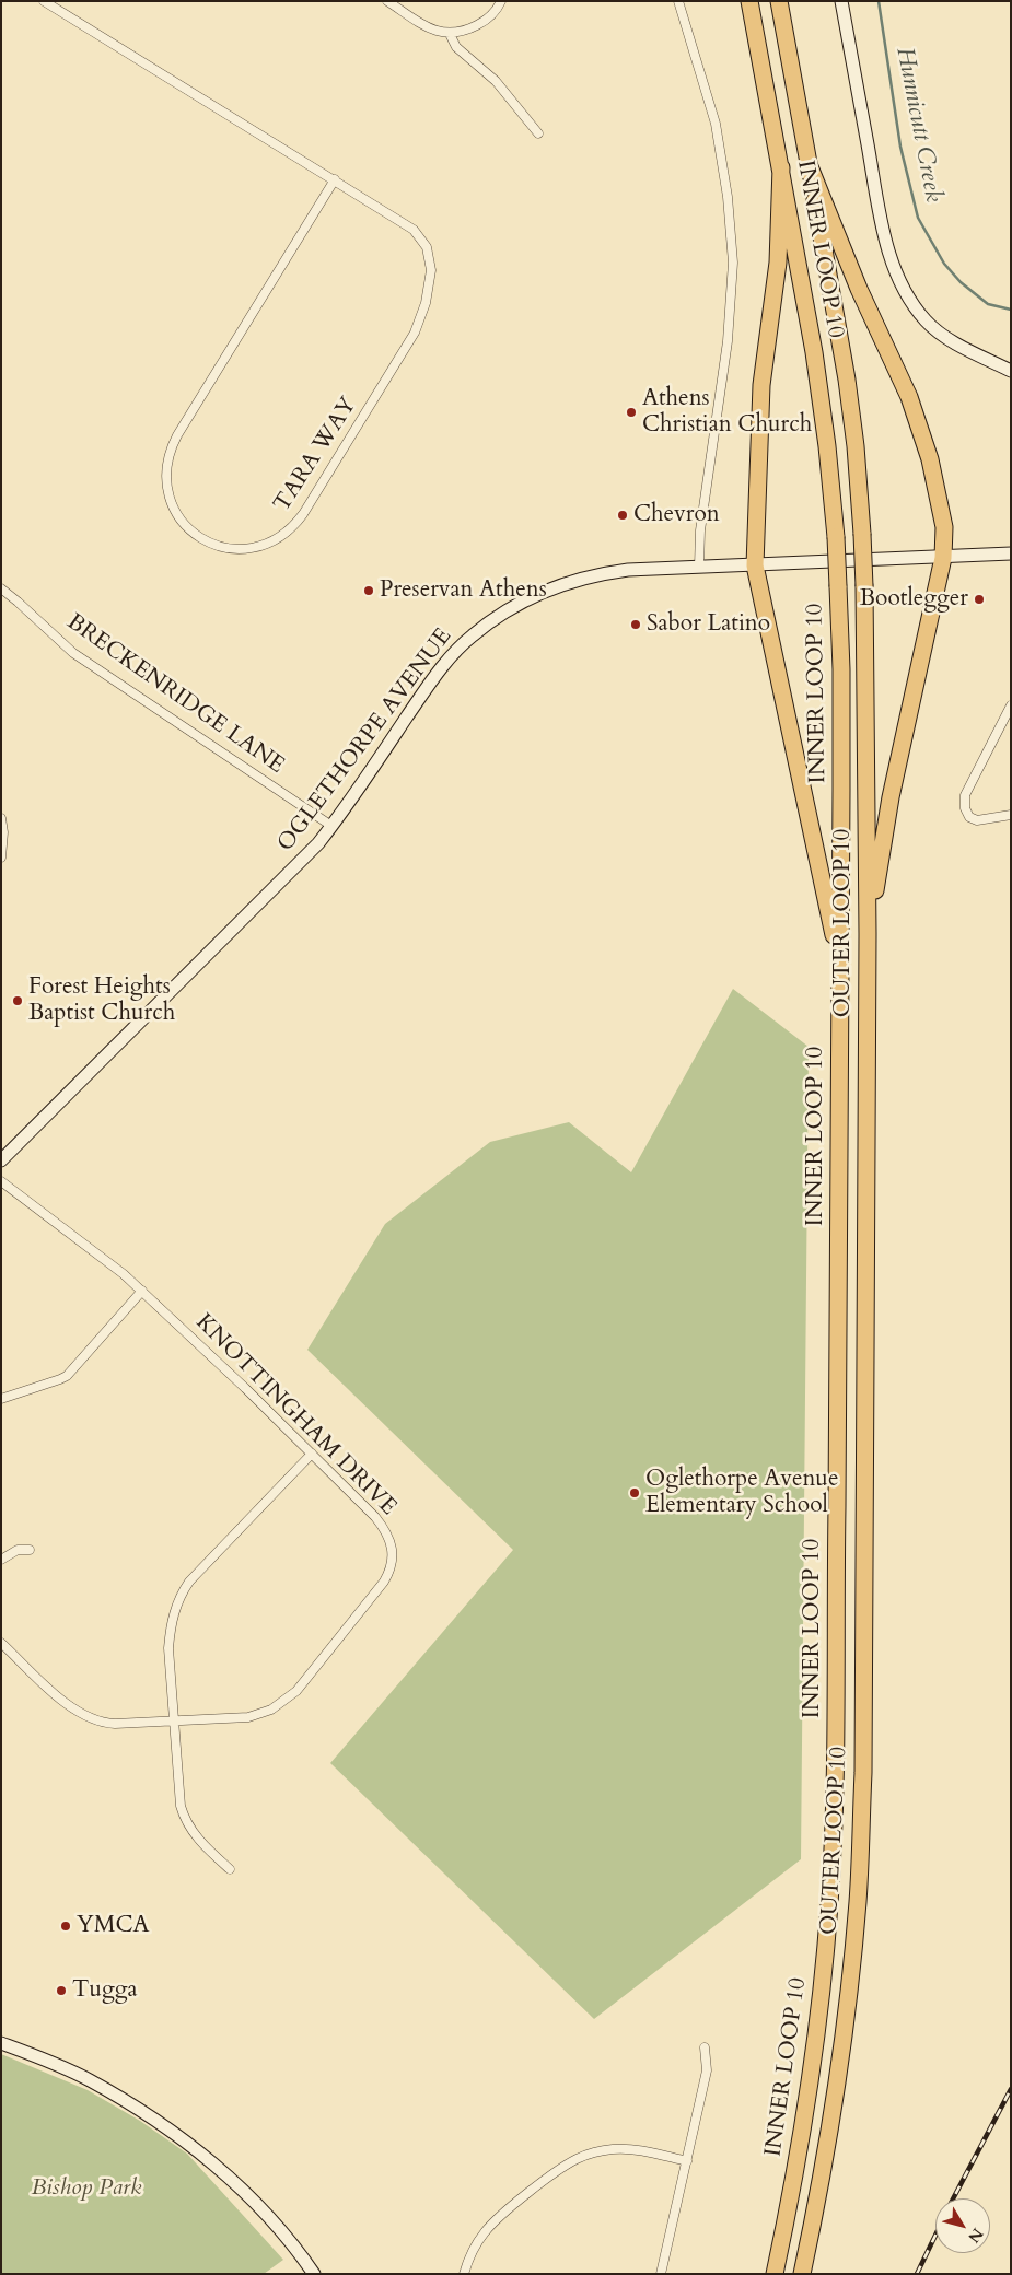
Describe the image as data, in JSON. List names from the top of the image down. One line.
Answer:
{"streets":{"highway":["INNER LOOP 10","OUTER LOOP 10"],"main road":["OGLETHORPE AVENUE"],"street":["TARA WAY","BRECKENRIDGE LANE","KNOTTINGHAM DRIVE"]},"crossings":[["BRECKENRIDGE LANE","OGLETHORPE AVENUE"]],"water":["Hunnicutt Creek"],"parks":["Bishop Park"],"places":["Athens Christian Church","Chevron","Preservan Athens","Bootlegger","Sabor Latino","Forest Heights Baptist Church","Oglethorpe Avenue Elementary School","YMCA","Tugga"],"north":"bottom right"}
